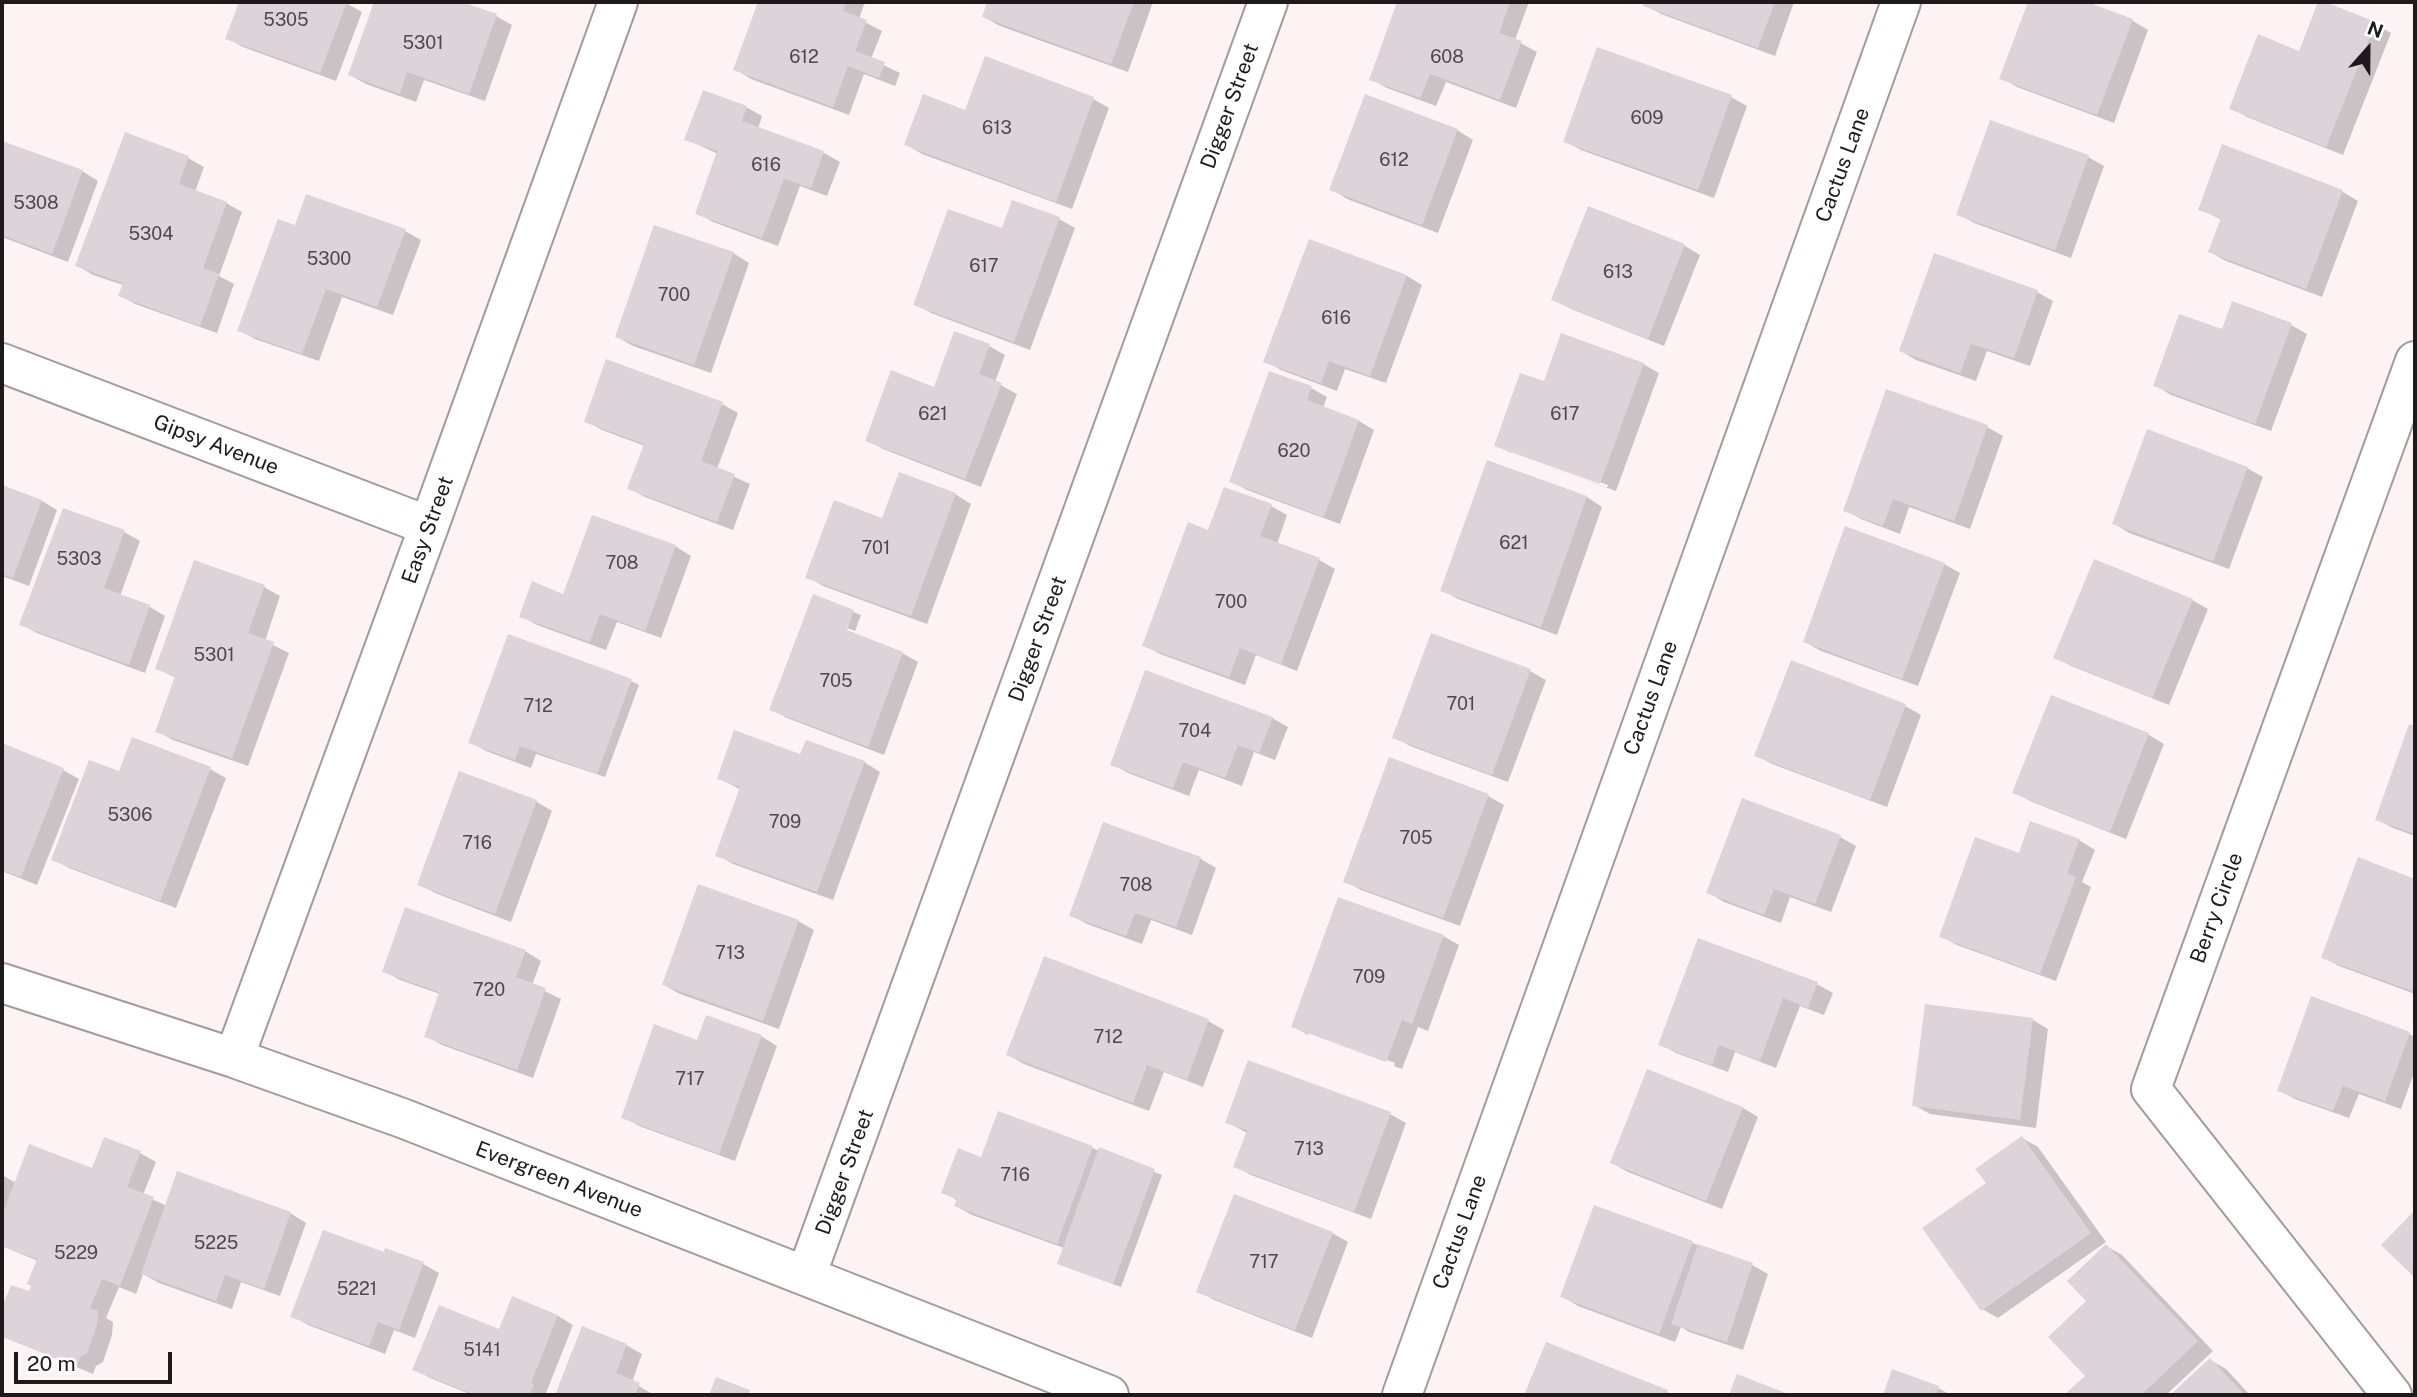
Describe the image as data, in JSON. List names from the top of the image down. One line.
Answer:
{"streets":{"street":["Digger Street","Cactus Lane","Gipsy Avenue","Easy Street","Berry Circle","Evergreen Avenue"]},"crossings":[["Digger Street","Evergreen Avenue"],["Gipsy Avenue","Easy Street"],["Easy Street","Evergreen Avenue"]],"house_numbers":["5305","5301","612","608","609","613","612","616","5308","5304","5300","617","613","700","616","621","617","620","621","701","5303","708","700","5301","705","701","712","704","5306","709","705","716","708","713","709","720","712","717","713","716","5225","5229","717","5221","5141"],"scale_bar":"20 m","north":"top"}
